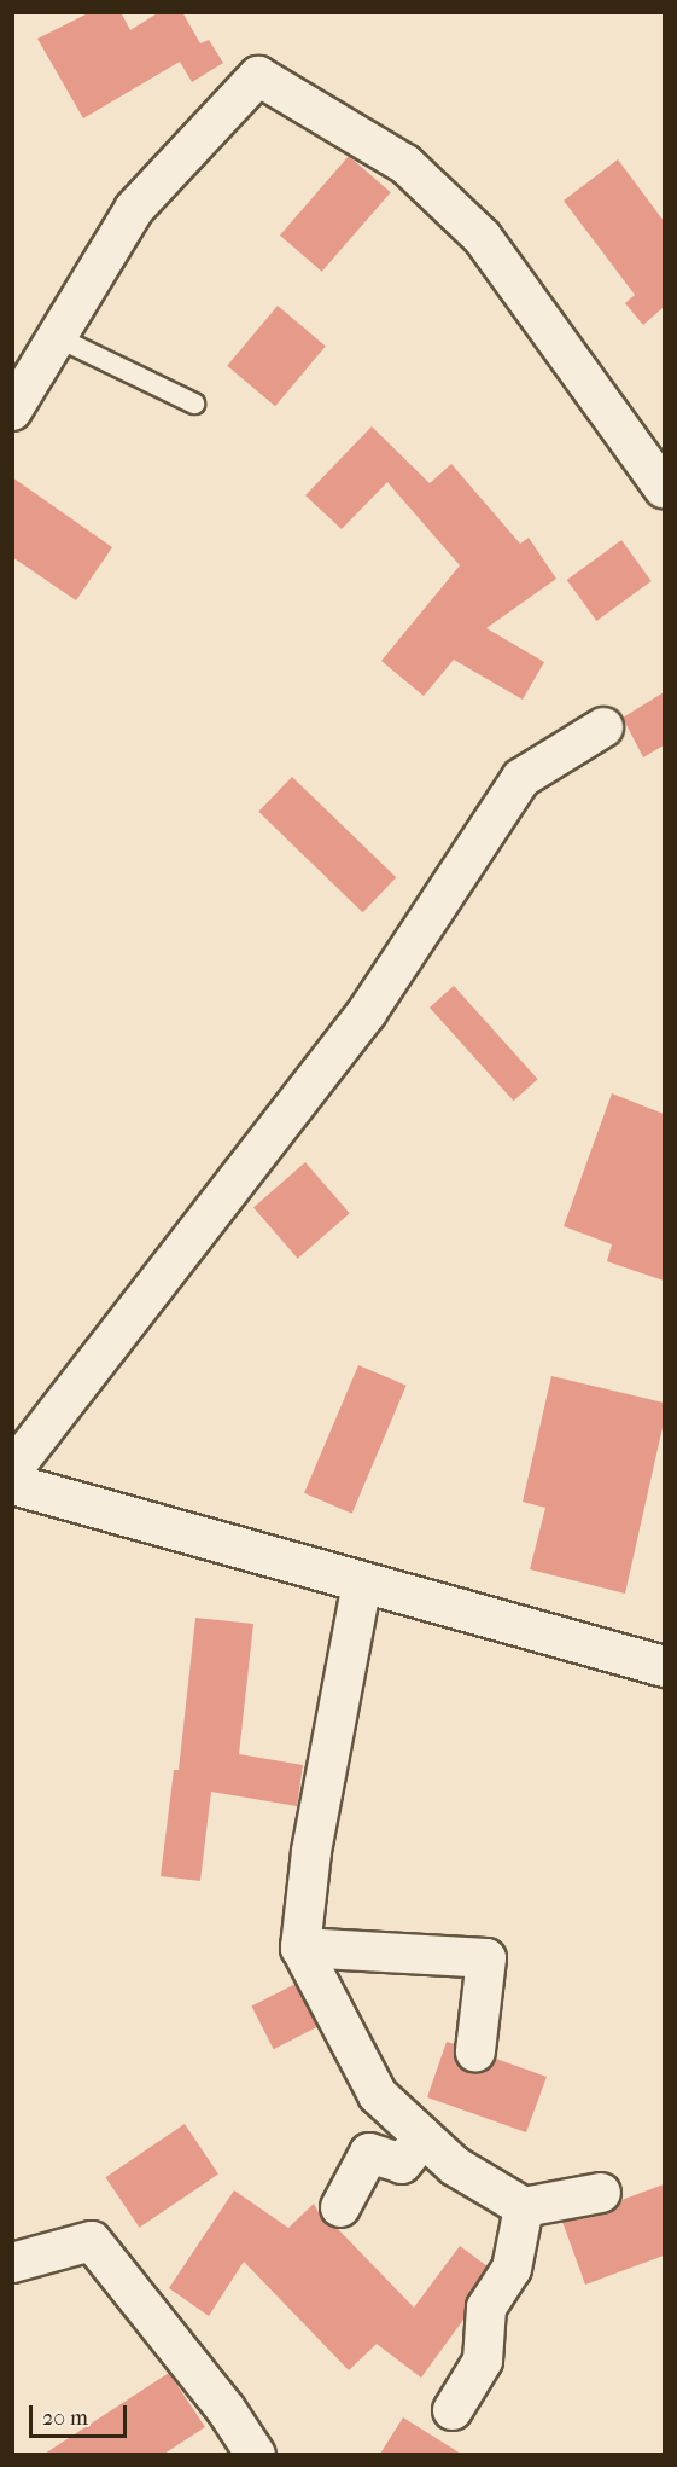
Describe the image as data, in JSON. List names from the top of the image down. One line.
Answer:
{"scale_bar":"20 m"}
